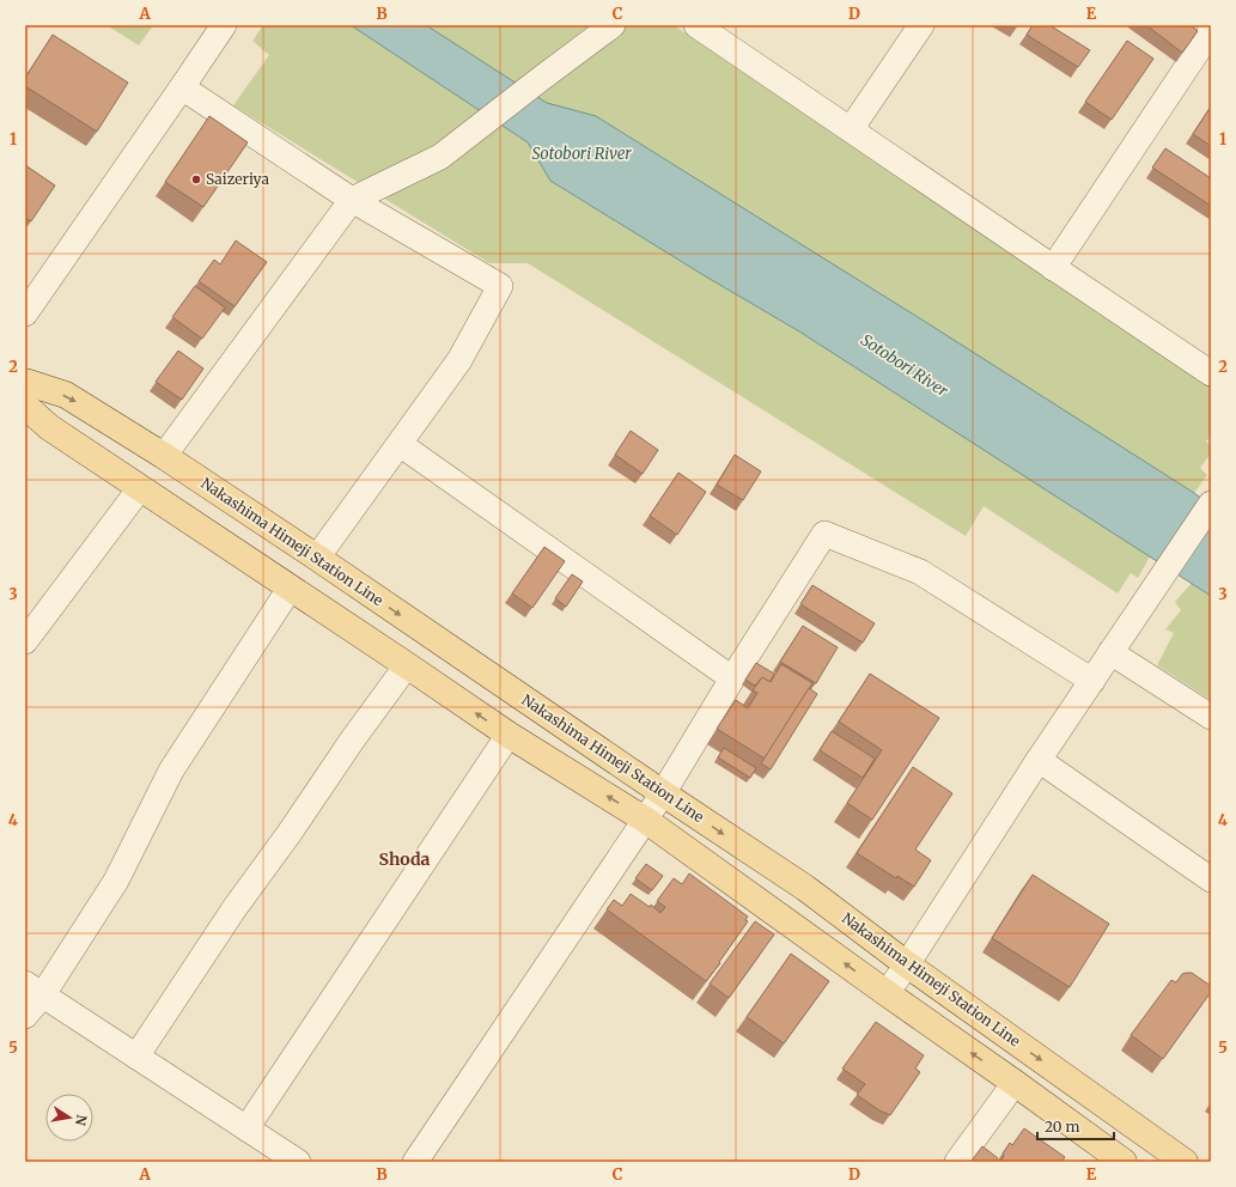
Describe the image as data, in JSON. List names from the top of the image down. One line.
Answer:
{"streets":{"main road":["Nakashima Himeji Station Line"]},"districts":["Shoda"],"water":["Sotobori River"],"places":["Saizeriya"],"scale_bar":"20 m","north":"right","grid":{"columns":["A","B","C","D","E"],"rows":["1","2","3","4","5"]}}
